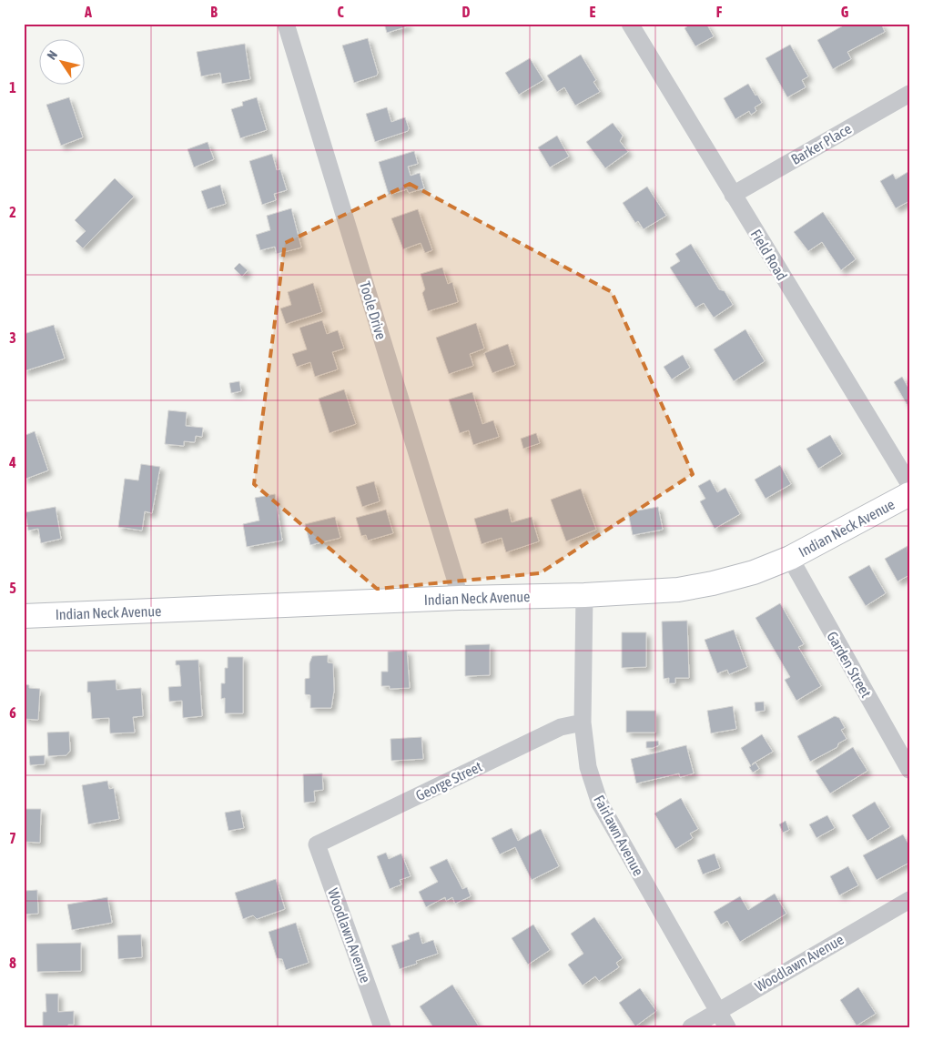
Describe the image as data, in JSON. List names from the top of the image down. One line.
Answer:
{"streets":{"street":["Barker Place","Field Road","Toole Drive","Indian Neck Avenue","Garden Street","George Street","Fairlawn Avenue","Woodlawn Avenue"]},"crossings":[["Barker Place","Field Road"],["Toole Drive","Indian Neck Avenue"],["Indian Neck Avenue","Garden Street"],["Indian Neck Avenue","Fairlawn Avenue"],["George Street","Fairlawn Avenue"],["George Street","Woodlawn Avenue"],["Fairlawn Avenue","Woodlawn Avenue"]],"north":"top left","grid":{"columns":["A","B","C","D","E","F","G"],"rows":["1","2","3","4","5","6","7","8"]}}
